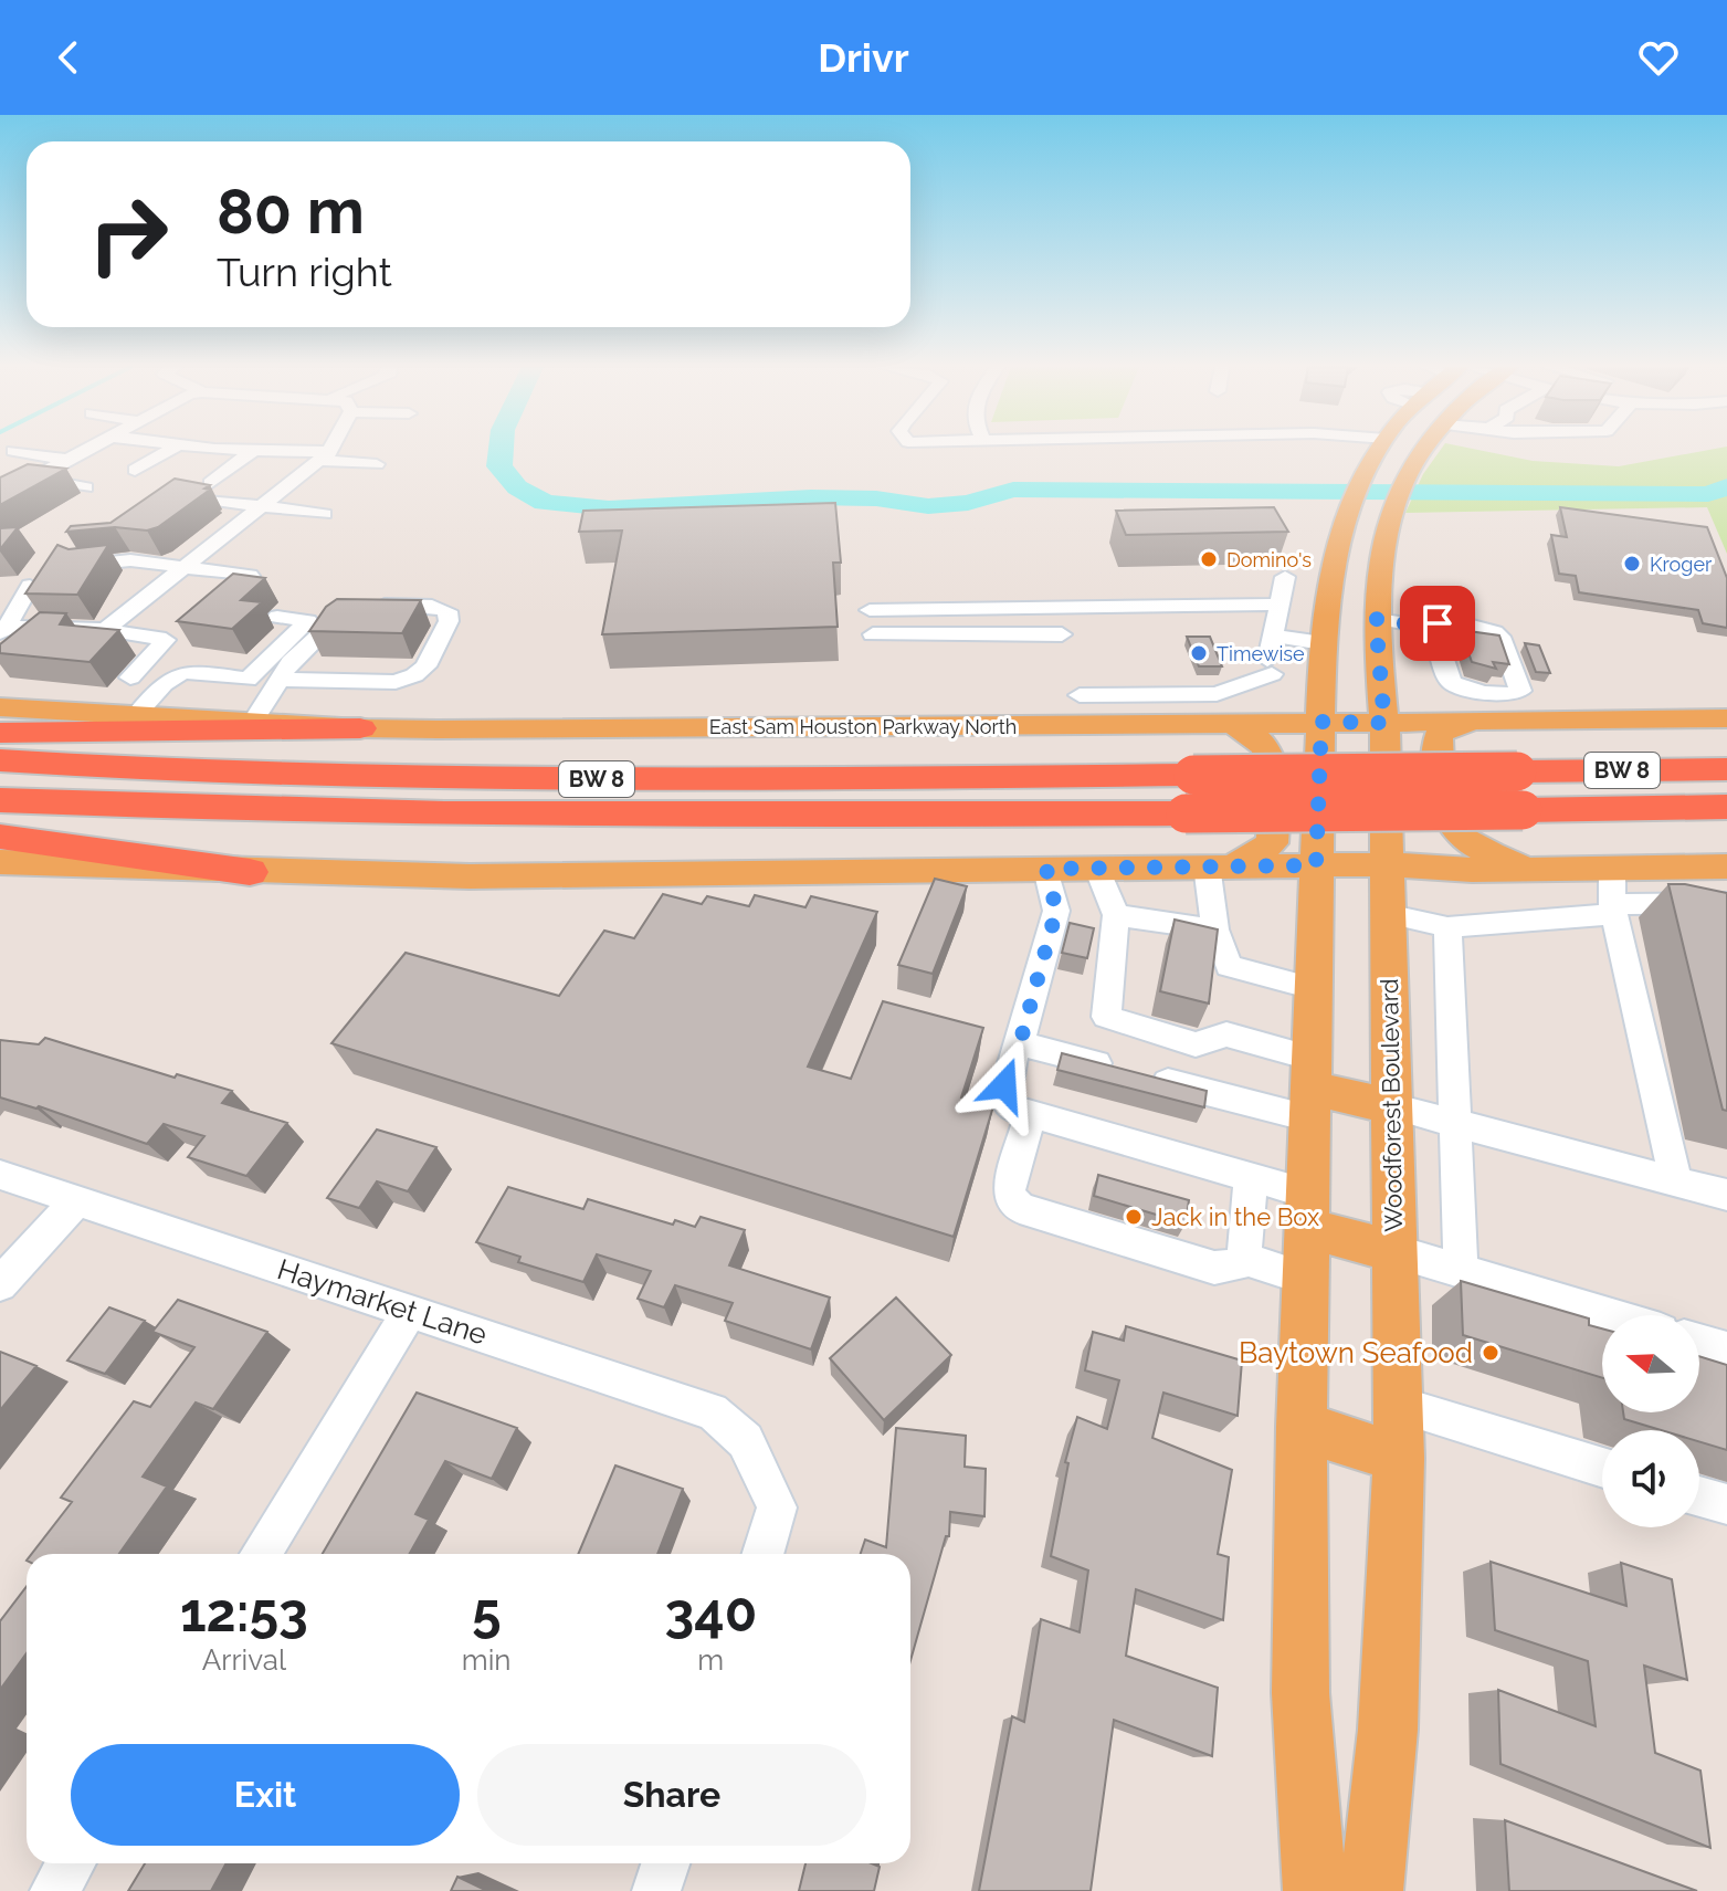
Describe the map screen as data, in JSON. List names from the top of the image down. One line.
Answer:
{"streets":{"highway":["BW 8"],"main road":["East Sam Houston Parkway North","Woodforest Boulevard"],"street":["Haymarket Lane"]},"crossings":[["East Sam Houston Parkway North","Woodforest Boulevard"]],"places":["Domino's","Kroger","Timewise","Jack in the Box","Baytown Seafood"],"north":"left","page":{"header":"Drivr","turn":["80 m","Turn right"],"eta":["12:53","Arrival","5","min","340","m"],"buttons":["Exit","Share"]}}
